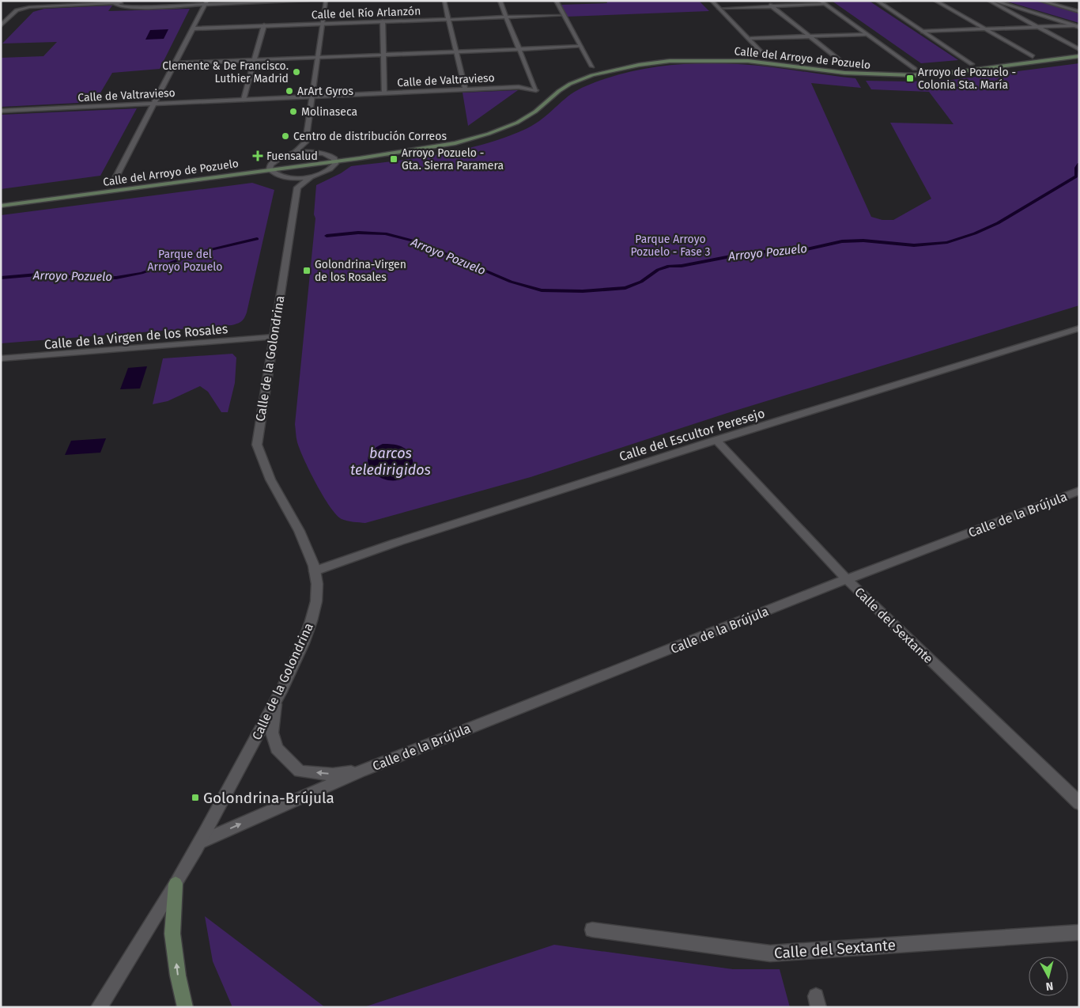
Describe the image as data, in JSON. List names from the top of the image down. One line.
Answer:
{"streets":{"main road":["Calle del Arroyo de Pozuelo"],"street":["Calle del Río Arlanzón","Calle de Valtravieso","Calle de la Virgen de los Rosales","Calle de la Golondrina","Calle del Escultor Peresejo","Calle de la Brújula","Calle del Sextante"]},"crossings":[["Calle de la Virgen de los Rosales","Calle de la Golondrina"],["Calle de la Golondrina","Calle del Escultor Peresejo"],["Calle de la Golondrina","Calle de la Brújula"],["Calle del Escultor Peresejo","Calle del Sextante"],["Calle de la Brújula","Calle del Sextante"]],"water":["Arroyo Pozuelo","barcos teledirigidos"],"parks":["Parque Arroyo Pozuelo - Fase 3","Parque del Arroyo Pozuelo"],"places":{"other":["Clemente & De Francisco. Luthier Madrid","ArArt Gyros","Molinaseca","Centro de distribución Correos"],"transit":["Arroyo de Pozuelo - Colonia Sta. María","Arroyo Pozuelo - Gta. Sierra Paramera","Golondrina-Virgen de los Rosales","Golondrina-Brújula"],"health":["Fuensalud"]},"north":"bottom"}
